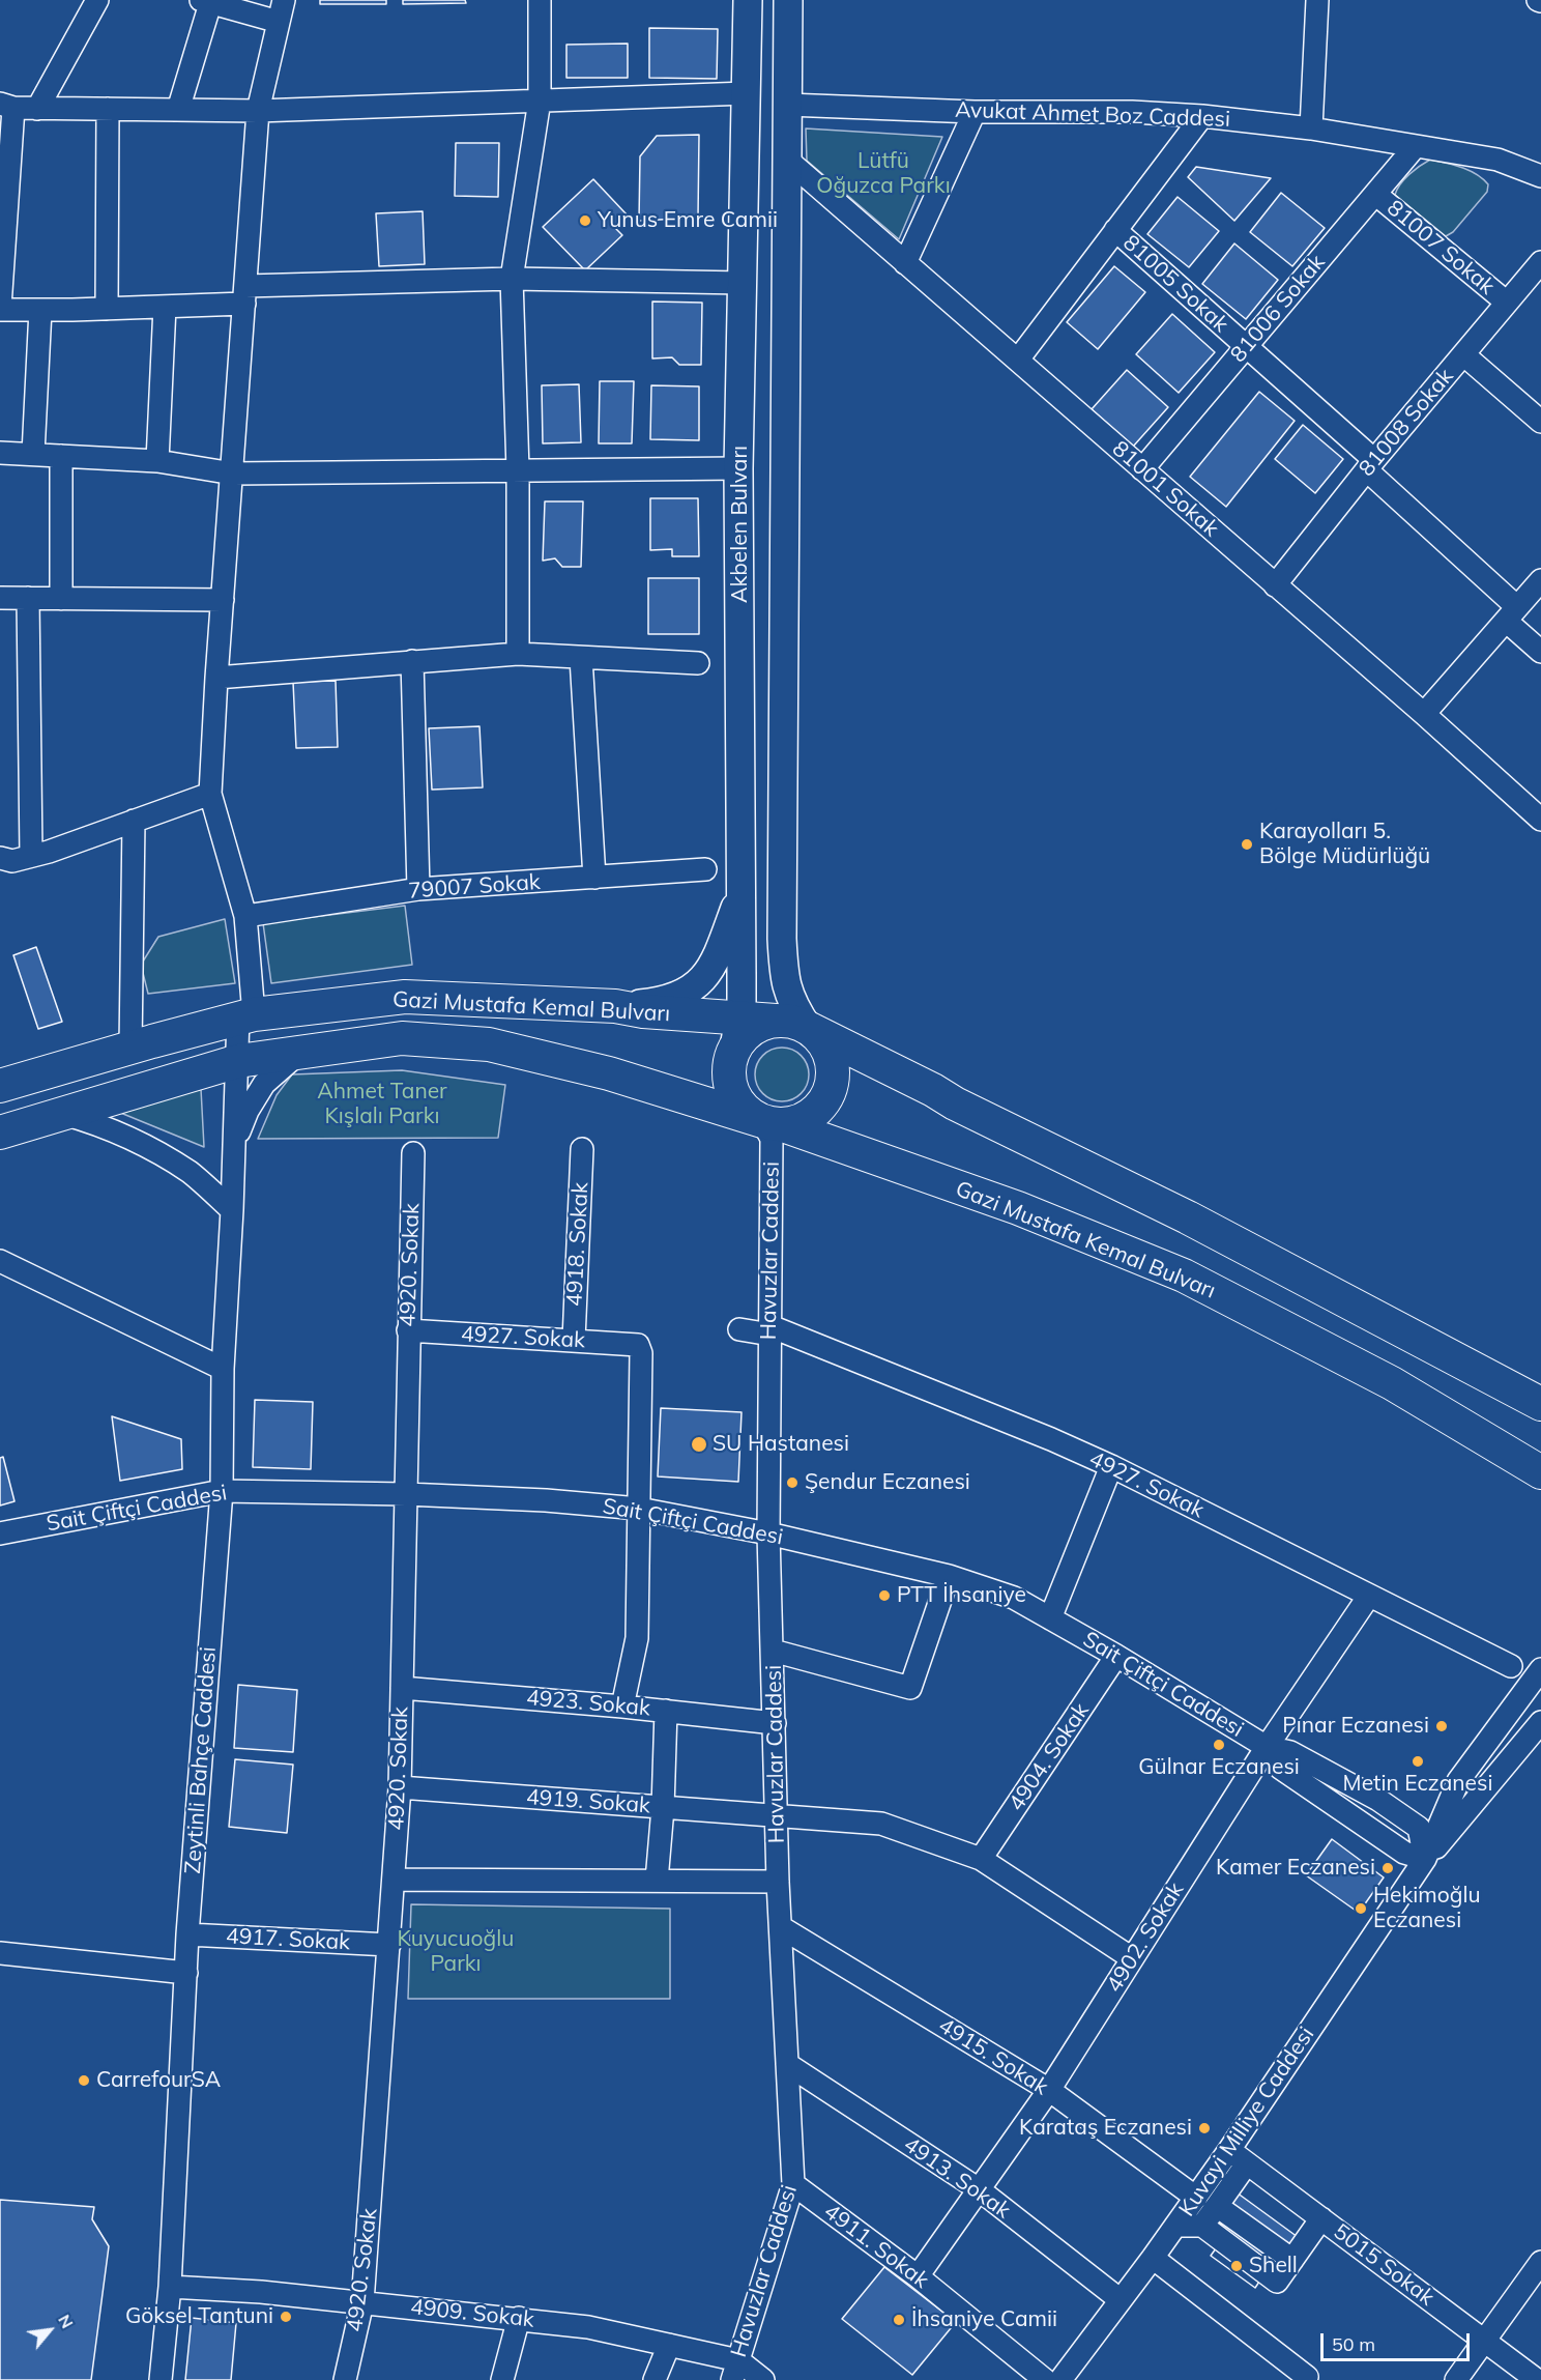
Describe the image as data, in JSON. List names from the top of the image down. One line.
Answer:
{"streets":{"highway":["Gazi Mustafa Kemal Bulvarı"],"main road":["Akbelen Bulvarı"],"street":["Avukat Ahmet Boz Caddesi","81007 Sokak","81005 Sokak","81006 Sokak","81008 Sokak","81001 Sokak","79007 Sokak","4918. Sokak","Havuzlar Caddesi","4920. Sokak","4927. Sokak","Sait Çiftçi Caddesi","4923. Sokak","4904. Sokak","Zeytinli Bahçe Caddesi","4919. Sokak","4902. Sokak","4917. Sokak","4915. Sokak","Kuvayi Milliye Caddesi","4913. Sokak","4911. Sokak","5015 Sokak","4909. Sokak"]},"crossings":[["Avukat Ahmet Boz Caddesi","81006 Sokak"],["Avukat Ahmet Boz Caddesi","Akbelen Bulvarı"],["81007 Sokak","81006 Sokak"],["81007 Sokak","81008 Sokak"],["81005 Sokak","81006 Sokak"],["81005 Sokak","81008 Sokak"],["81006 Sokak","81001 Sokak"],["81008 Sokak","81001 Sokak"],["81001 Sokak","Akbelen Bulvarı"],["Akbelen Bulvarı","Gazi Mustafa Kemal Bulvarı"],["Akbelen Bulvarı","Havuzlar Caddesi"],["Gazi Mustafa Kemal Bulvarı","Havuzlar Caddesi"],["4918. Sokak","4927. Sokak"],["Havuzlar Caddesi","4927. Sokak"],["Havuzlar Caddesi","Sait Çiftçi Caddesi"],["Havuzlar Caddesi","4923. Sokak"],["Havuzlar Caddesi","4919. Sokak"],["Havuzlar Caddesi","4915. Sokak"],["Havuzlar Caddesi","4913. Sokak"],["Havuzlar Caddesi","4911. Sokak"],["Havuzlar Caddesi","4909. Sokak"],["4920. Sokak","4927. Sokak"],["4920. Sokak","Sait Çiftçi Caddesi"],["4920. Sokak","4923. Sokak"],["4920. Sokak","4919. Sokak"],["4920. Sokak","4917. Sokak"],["4920. Sokak","4909. Sokak"],["4927. Sokak","Sait Çiftçi Caddesi"],["4927. Sokak","4902. Sokak"],["Sait Çiftçi Caddesi","4904. Sokak"],["Sait Çiftçi Caddesi","Zeytinli Bahçe Caddesi"],["Sait Çiftçi Caddesi","4902. Sokak"],["Sait Çiftçi Caddesi","Kuvayi Milliye Caddesi"],["4904. Sokak","4919. Sokak"],["Zeytinli Bahçe Caddesi","4917. Sokak"],["Zeytinli Bahçe Caddesi","4909. Sokak"],["4919. Sokak","4902. Sokak"],["4902. Sokak","4915. Sokak"],["4902. Sokak","4913. Sokak"],["4902. Sokak","4911. Sokak"],["4915. Sokak","Kuvayi Milliye Caddesi"],["Kuvayi Milliye Caddesi","4913. Sokak"],["Kuvayi Milliye Caddesi","5015 Sokak"]],"parks":["Lütfü Oğuzca Parkı","Ahmet Taner Kışlalı Parkı","Kuyucuoğlu Parkı"],"places":["Yunus Emre Camii","Karayolları 5. Bölge Müdürlüğü","SU Hastanesi","Şendur Eczanesi","PTT İhsaniye","Pınar Eczanesi","Gülnar Eczanesi","Metin Eczanesi","Kamer Eczanesi","Hekimoğlu Eczanesi","CarrefourSA","Karataş Eczanesi","Shell","Göksel Tantuni","İhsaniye Camii"],"scale_bar":"50 m","north":"top right"}
